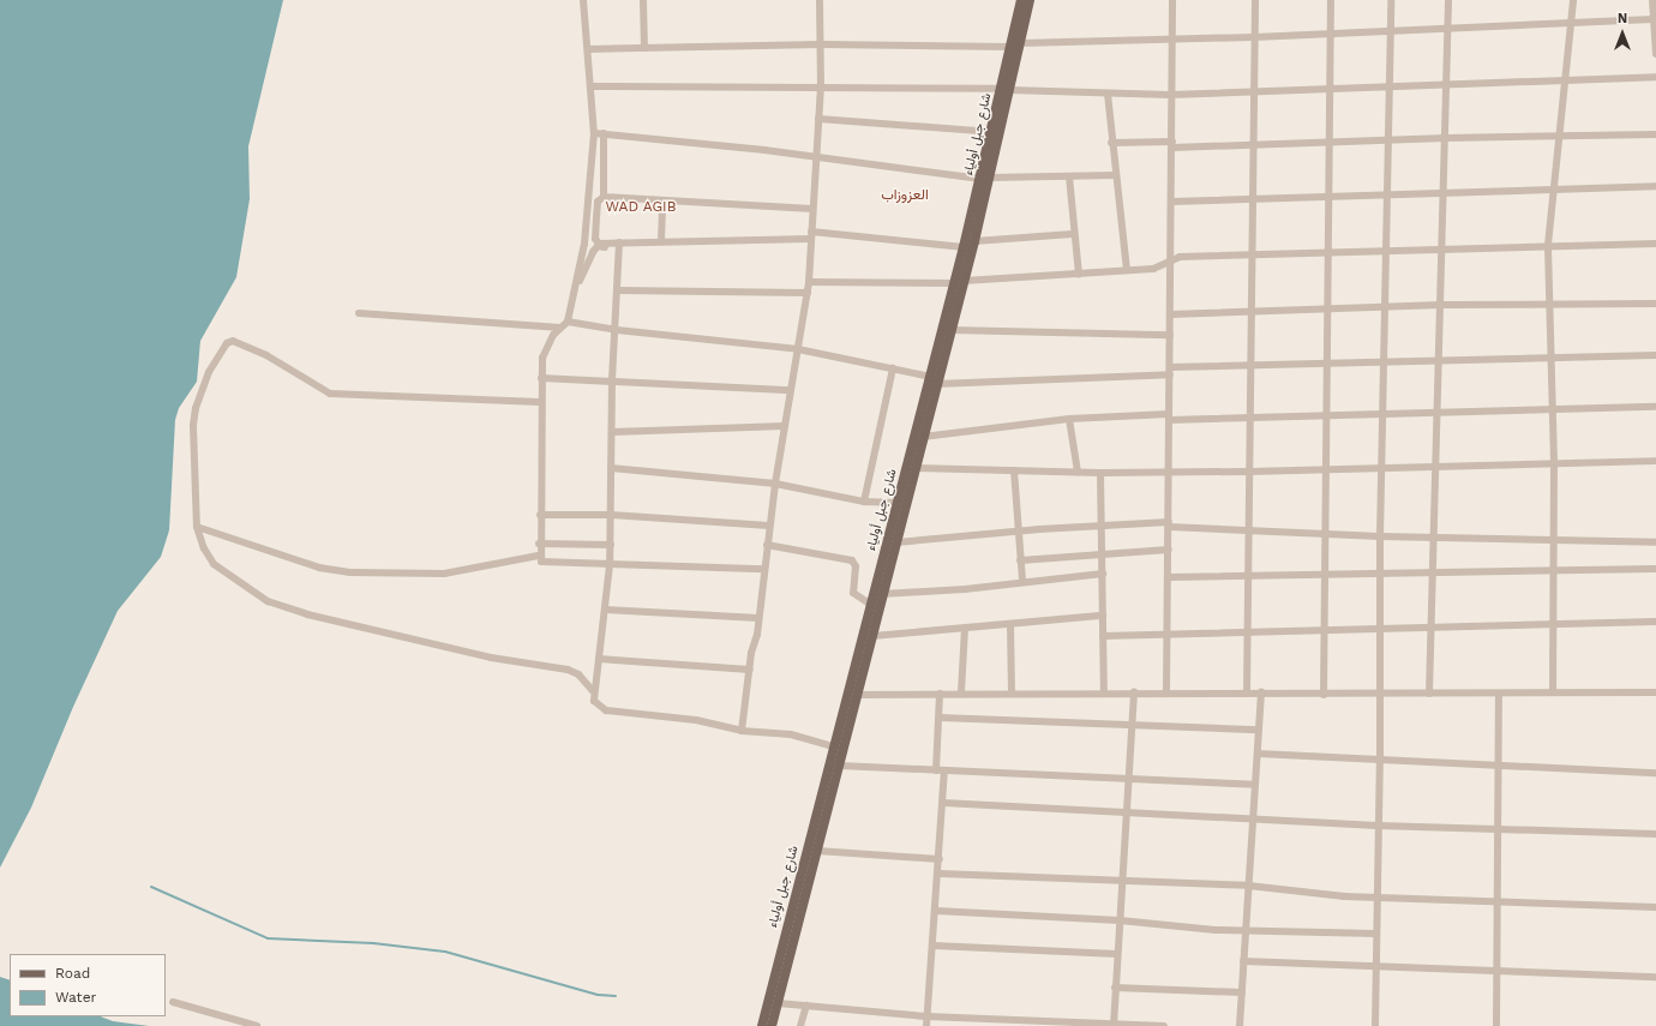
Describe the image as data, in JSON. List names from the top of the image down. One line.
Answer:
{"streets":{"main road":["شارع جبل أولياء"]},"districts":["العزوزاب","WAD AGIB"],"legend":["Road","Water"],"north":"top"}
